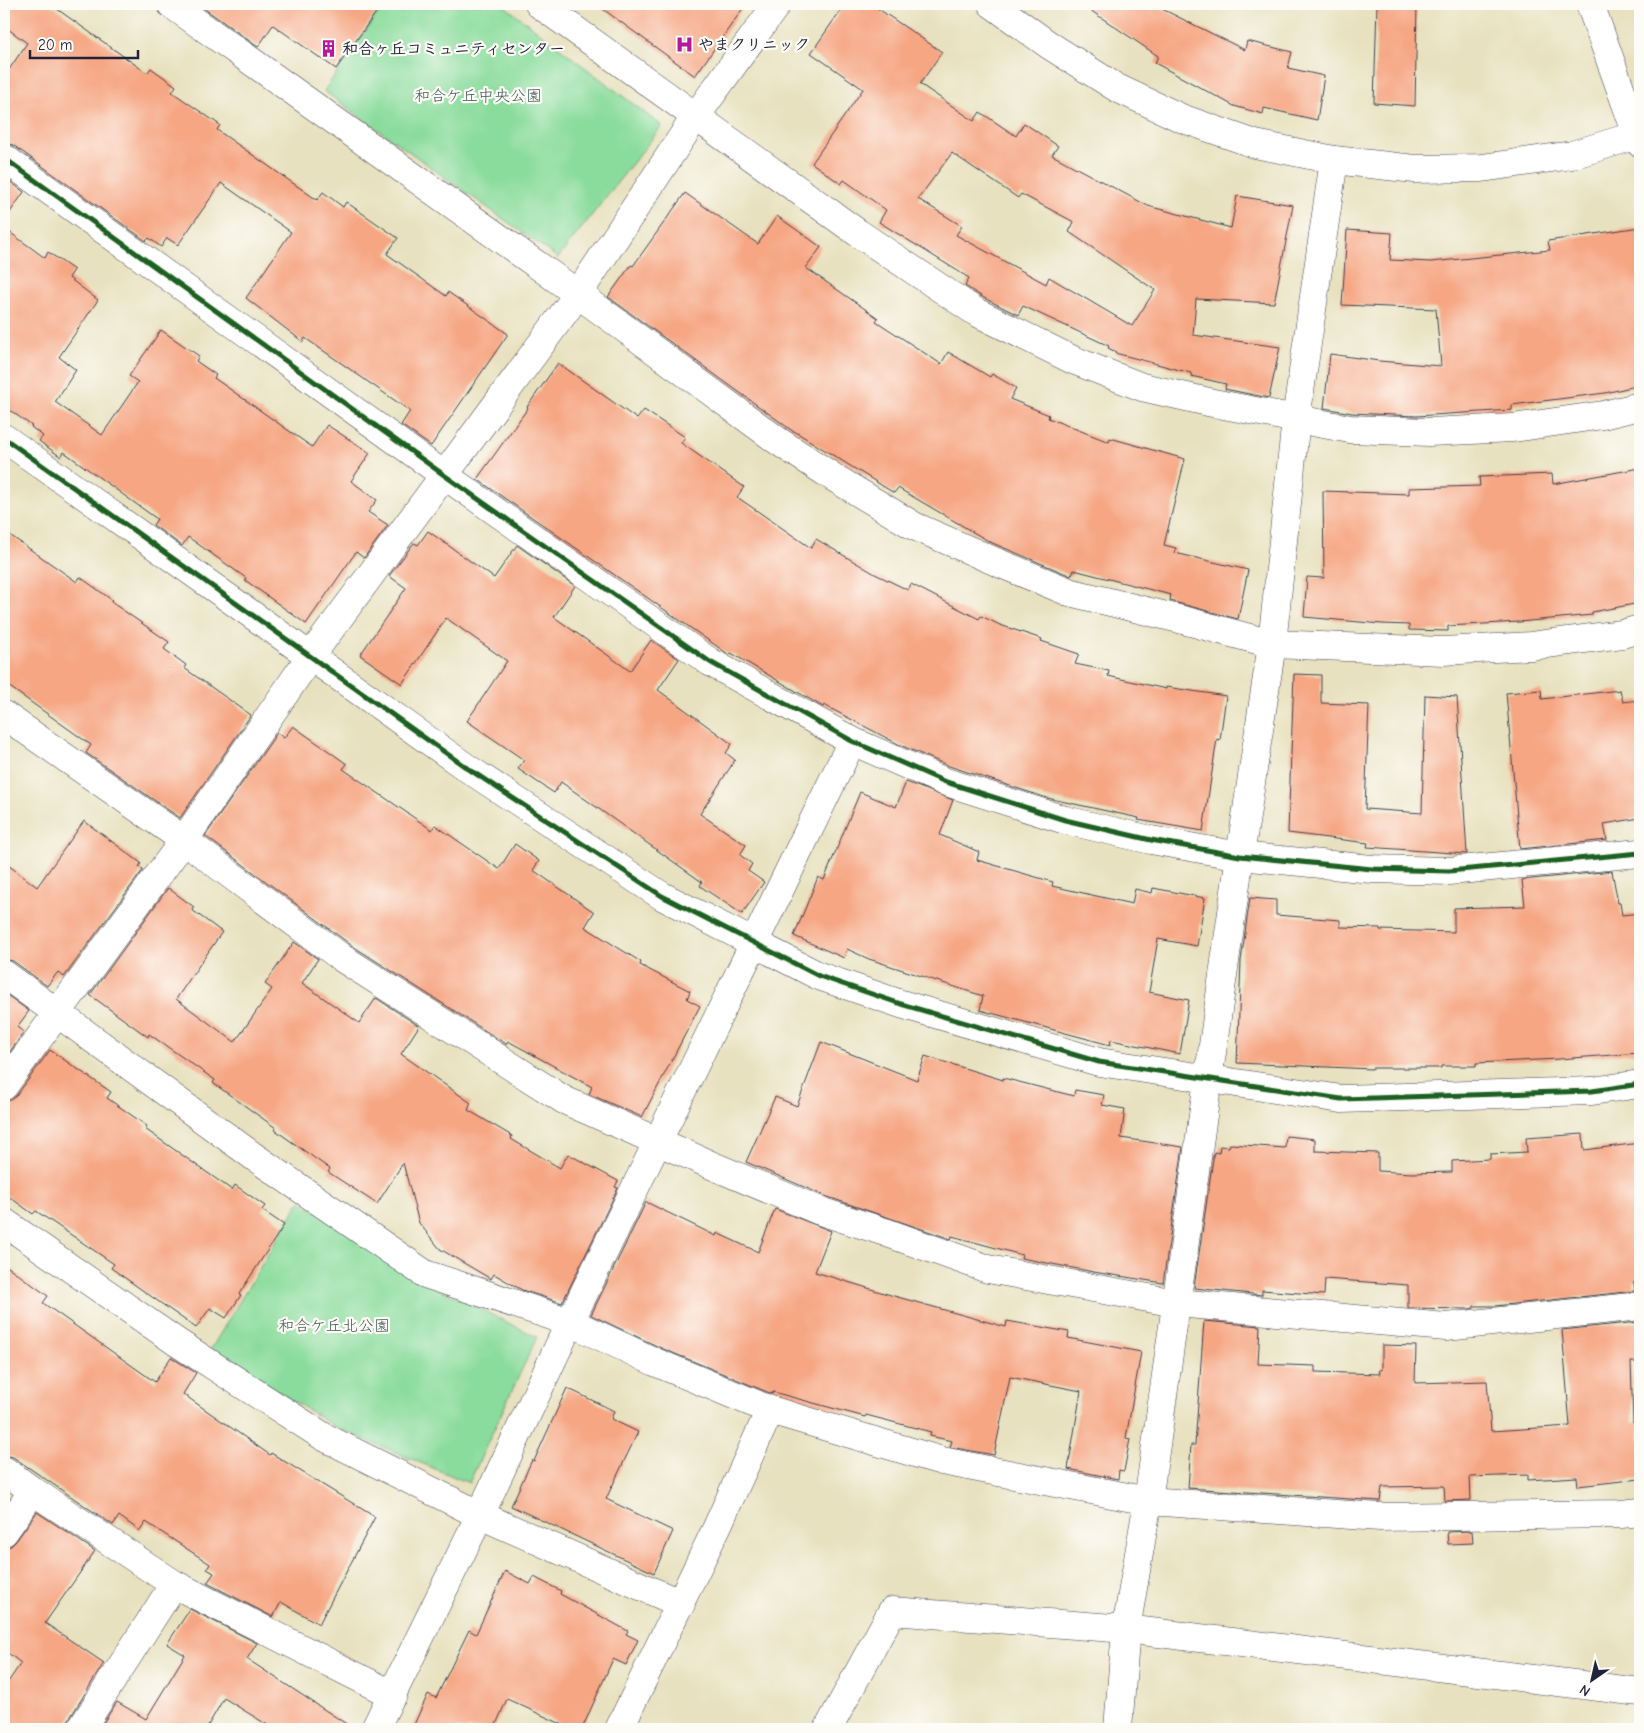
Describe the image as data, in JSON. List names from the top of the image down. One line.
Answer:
{"parks":["和合ケ丘中央公園","和合ケ丘北公園"],"places":{"hospital":["やまクリニック"],"building":["和合ヶ丘コミュニティセンター"]},"scale_bar":"20 m","north":"bottom left"}
